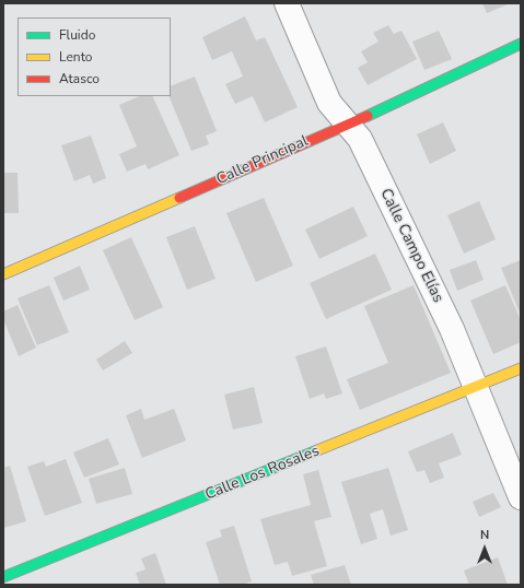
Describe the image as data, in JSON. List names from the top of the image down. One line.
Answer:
{"streets":{"street":["Calle Principal","Calle Campo Elías","Calle Los Rosales"]},"crossings":[["Calle Principal","Calle Campo Elías"],["Calle Campo Elías","Calle Los Rosales"]],"legend":["Fluido","Lento","Atasco"],"north":"top"}
